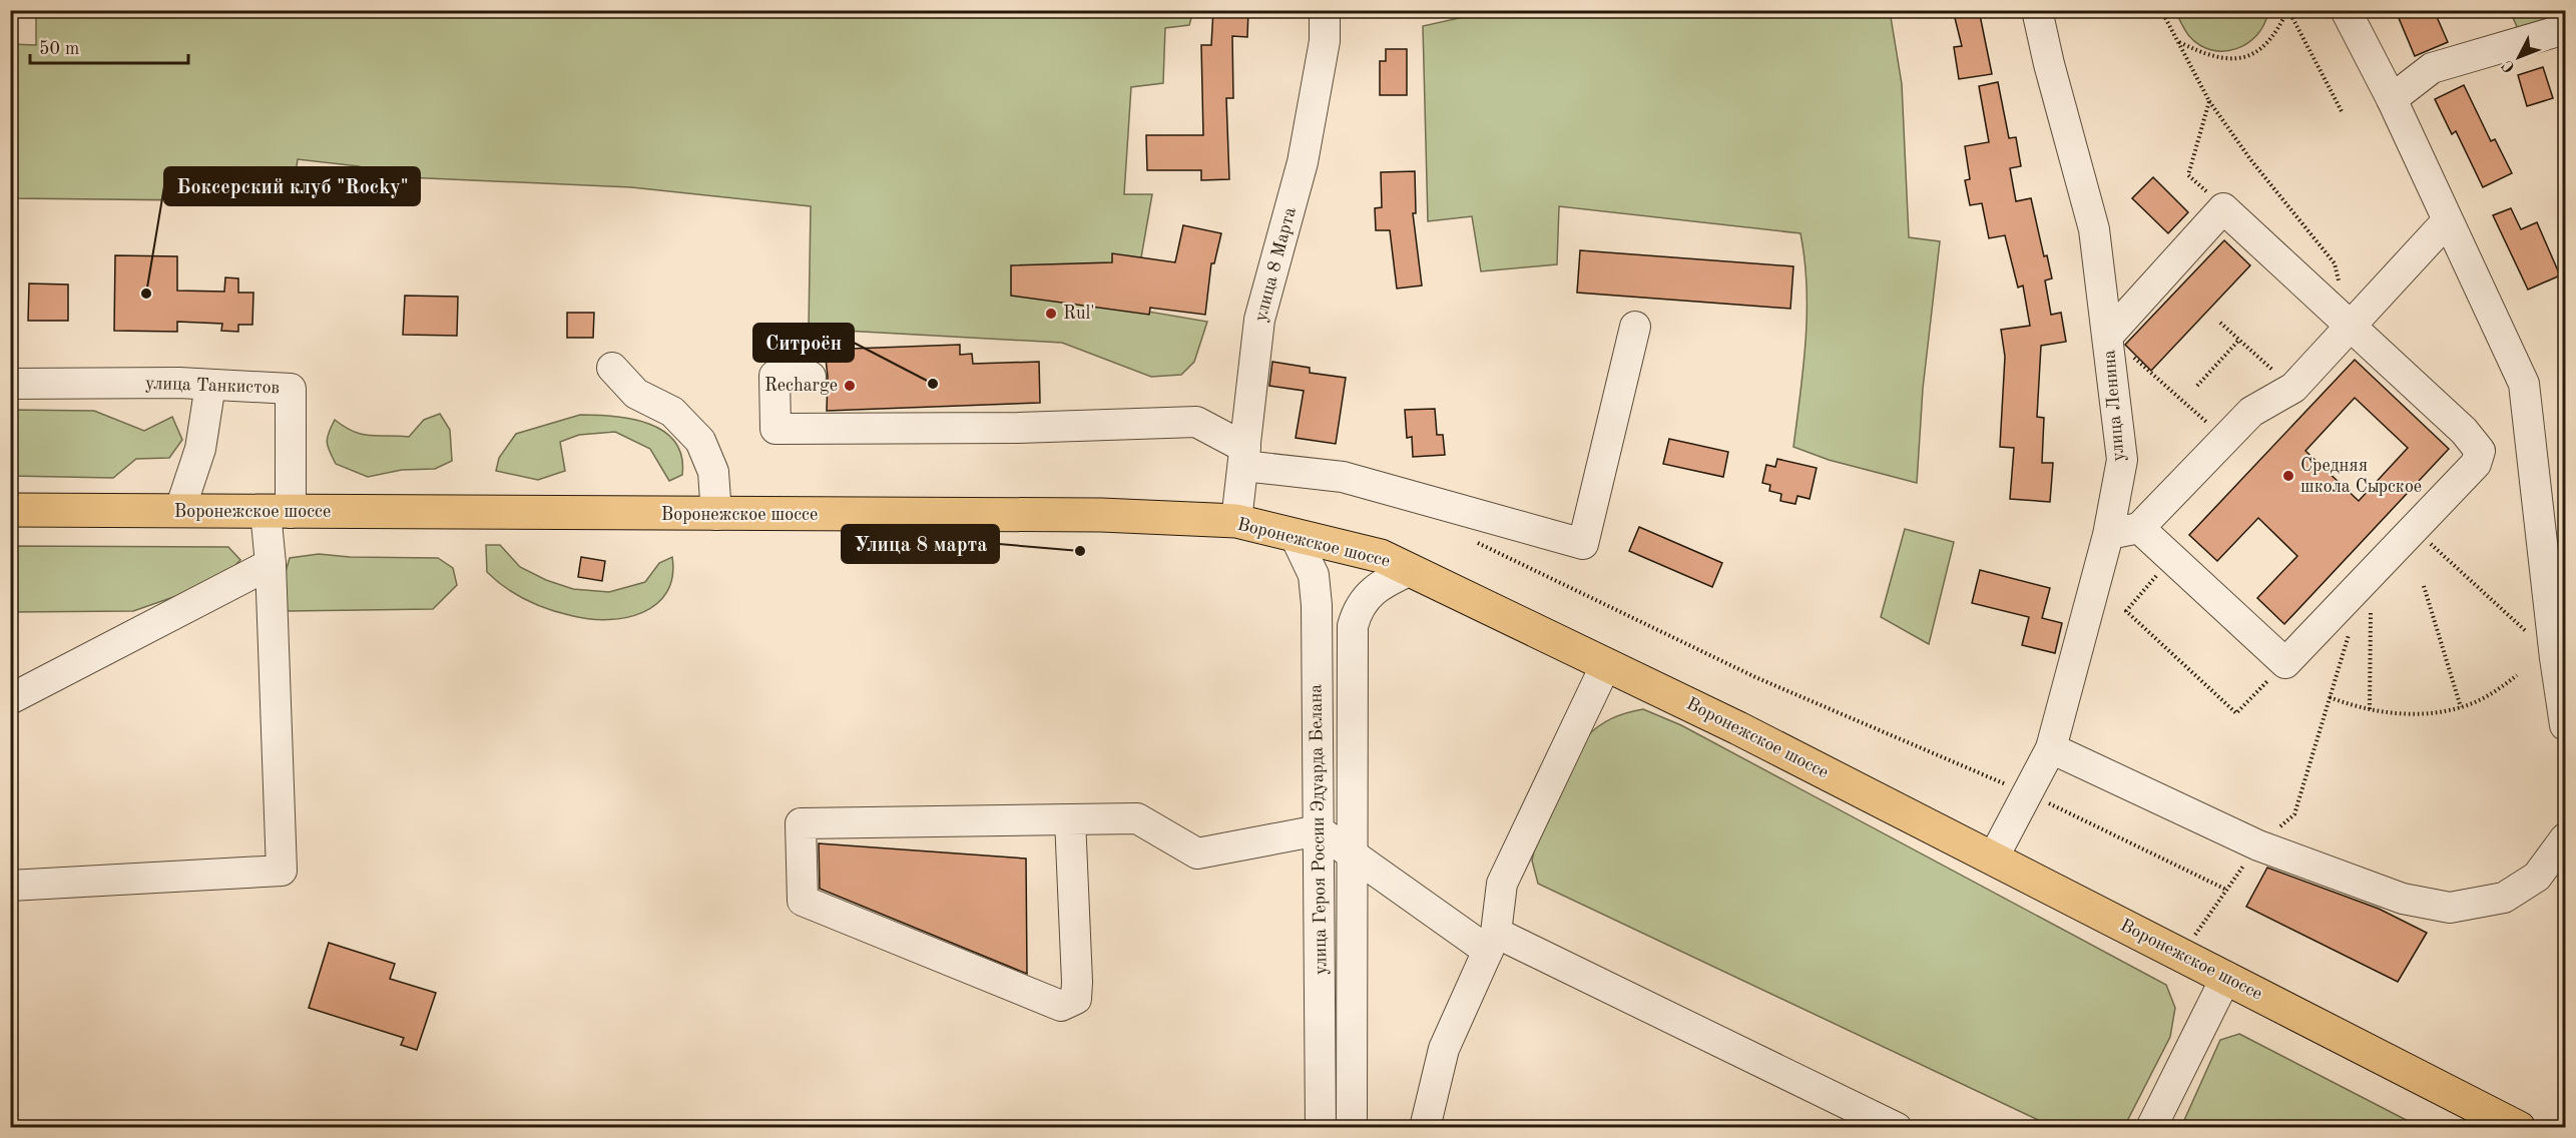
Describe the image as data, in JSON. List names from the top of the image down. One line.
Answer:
{"streets":{"main road":["Воронежское шоссе"],"street":["улица 8 Марта","улица Танкистов","улица Ленина","улица Героя России Эдуарда Белана"]},"crossings":[["улица 8 Марта","Воронежское шоссе"],["улица Танкистов","Воронежское шоссе"],["улица Ленина","Воронежское шоссе"],["Воронежское шоссе","улица Героя России Эдуарда Белана"]],"places":["Боксерский клуб \"Rocky\"","Rul'","Ситроён","Recharge","Средняя школа Сырское","Улица 8 марта"],"scale_bar":"50 m","north":"bottom left"}
